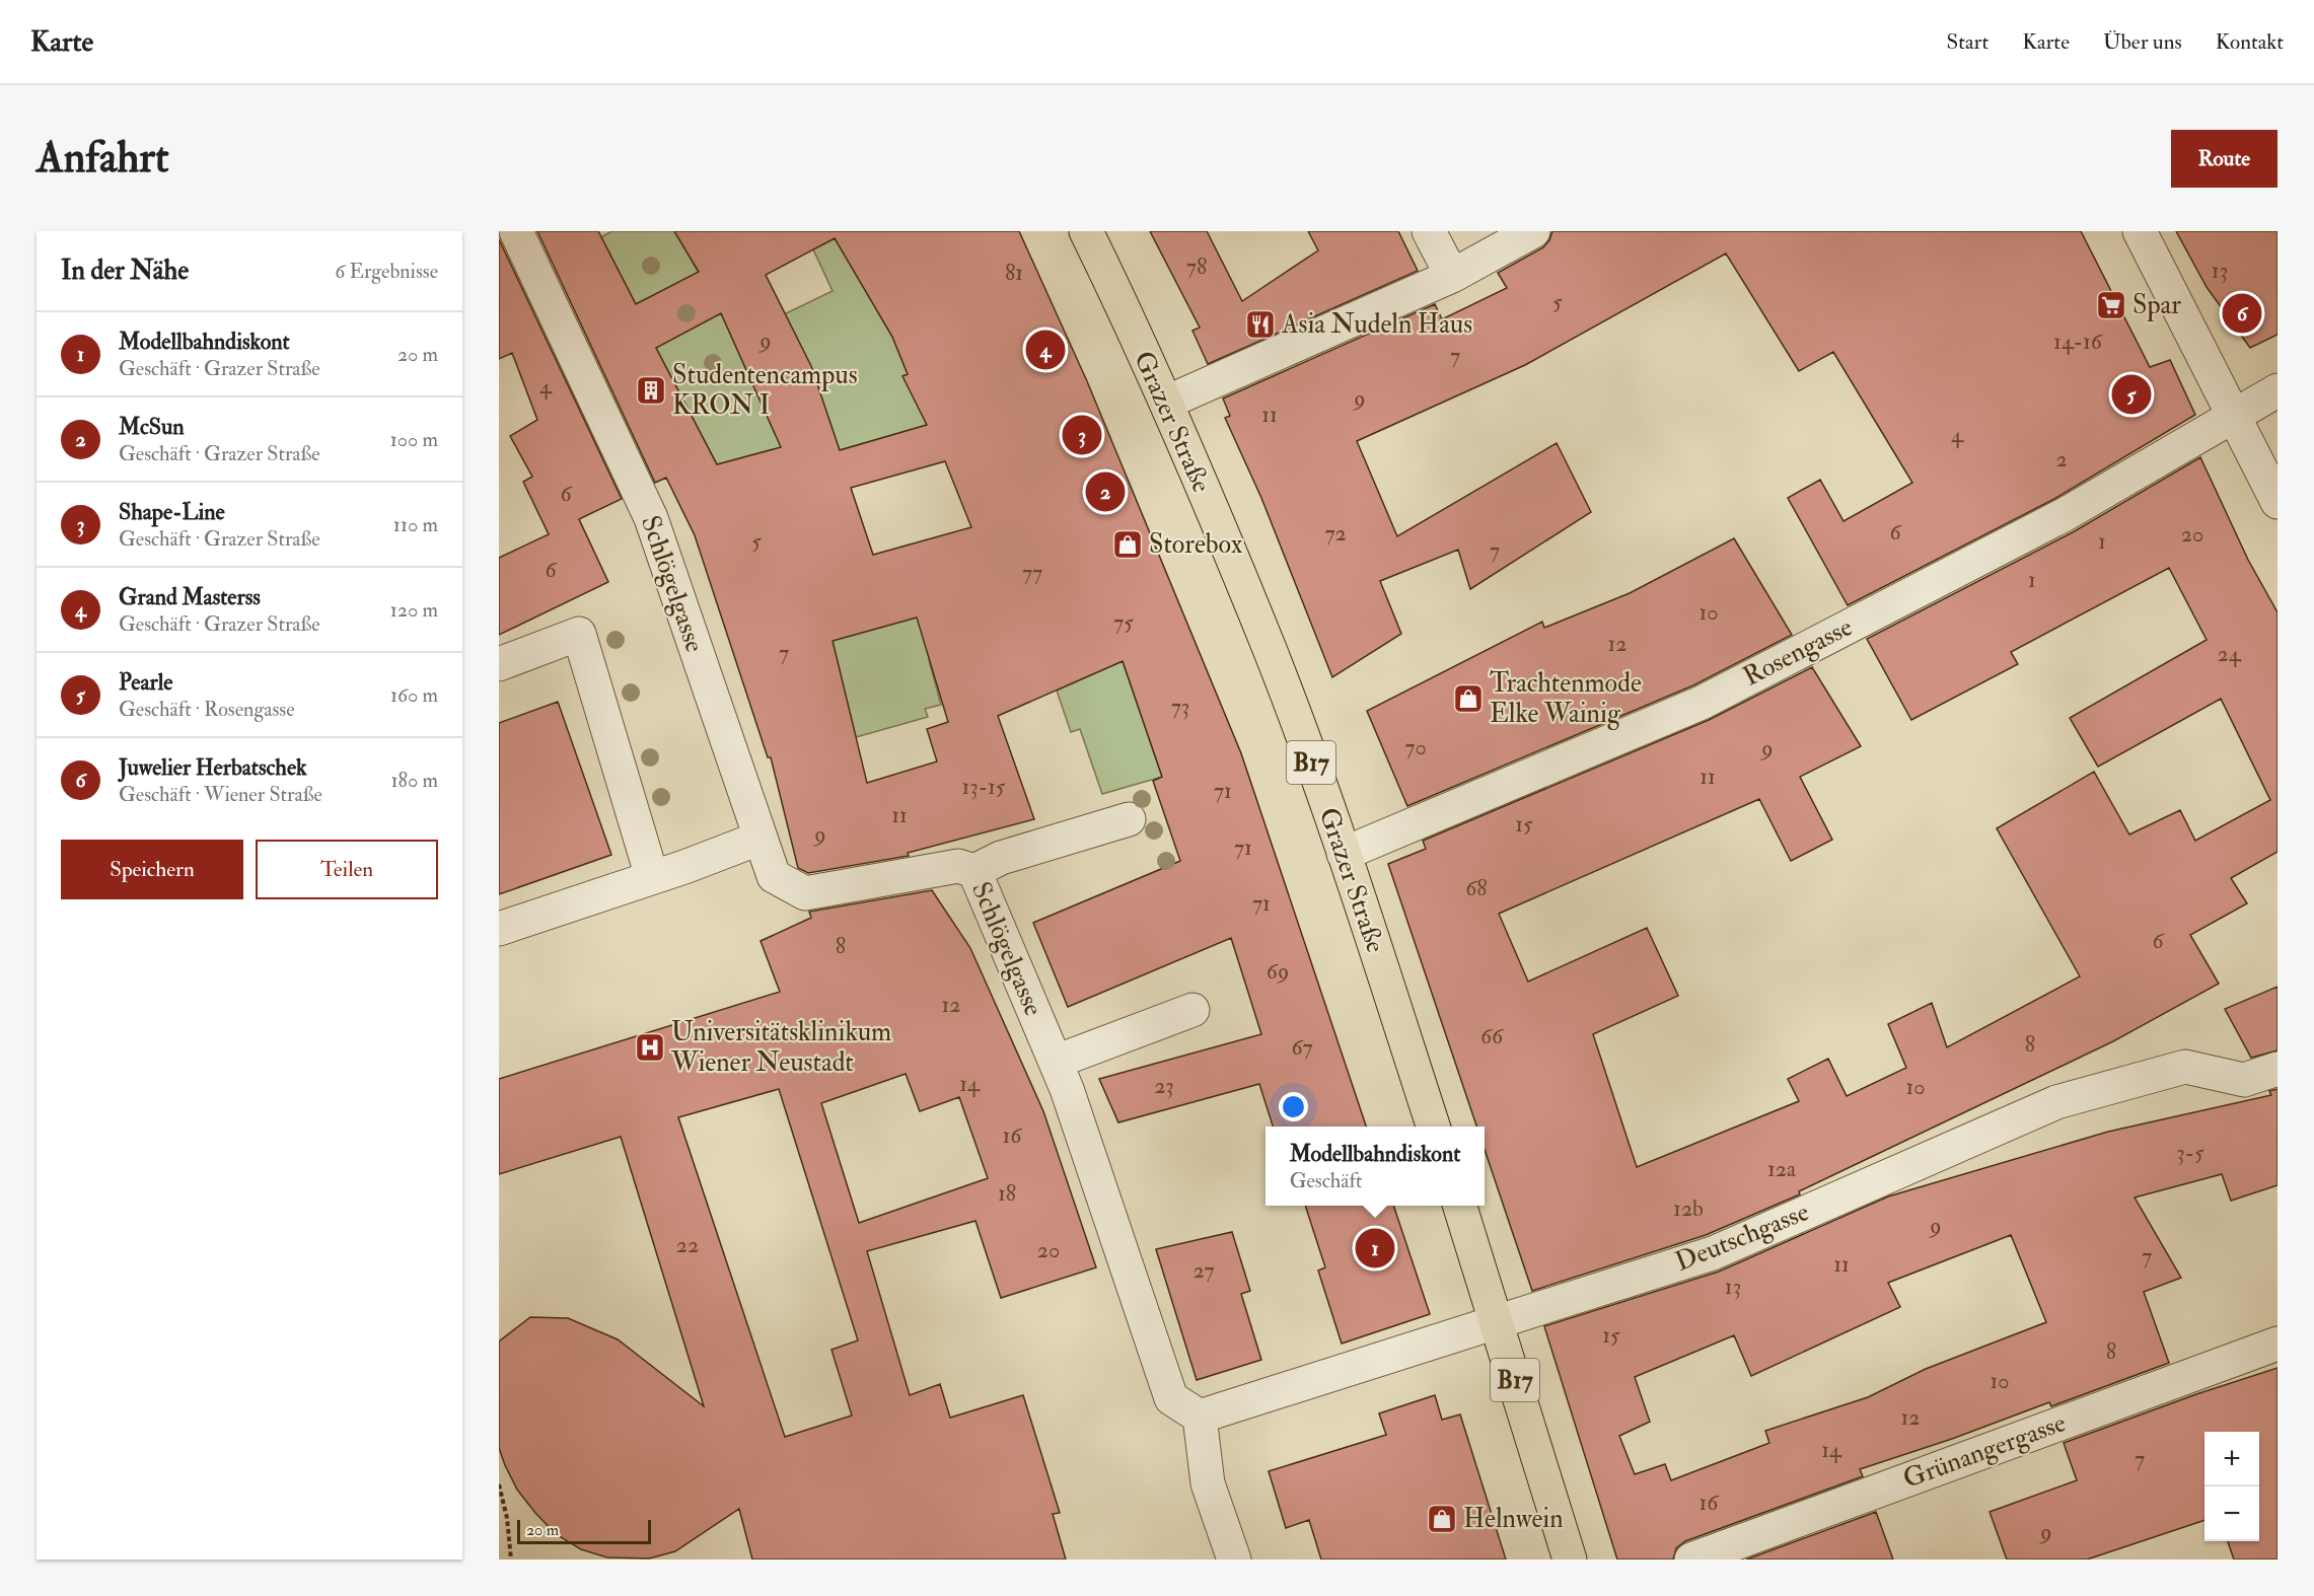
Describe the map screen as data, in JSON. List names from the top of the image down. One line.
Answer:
{"streets":{"main road":["Grazer Straße","B17"],"street":["Schlögelgasse","Rosengasse","Deutschgasse","Grünangergasse"]},"crossings":[["Grazer Straße","Rosengasse"],["Schlögelgasse","Deutschgasse"],["B17","Deutschgasse"]],"places":{"supermarket":["Spar"],"restaurant":["Asia Nudeln Haus"],"building":["Studentencampus KRON I"],"shop":["Storebox","Trachtenmode Elke Wainig","Helnwein"],"hospital":["Universitätsklinikum Wiener Neustadt"]},"house_numbers":["78","13","81","5","9","14-16","7","4","9","11","4","2","6","6","72","20","5","1","7","6","77","1","10","75","12","7","24","73","70","9","11","13-15","71","11","15","9","71","68","71","6","8","69","12","66","8","67","14","23","10","16","3-5","12a","18","12b","9","22","20","7","11","27","13","15","8","10","12","14","7","16","9"],"scale_bar":"20 m","page":{"header":"Karte","nav":["Start","Karte","Über uns","Kontakt"],"buttons":["Route",["Speichern","Teilen"]],"title":"Anfahrt","heading":["In der Nähe","6 Ergebnisse"],"pins":["6","4","5","3","2","1"],"list":[{"mark":"1","name":"Modellbahndiskont","note":"Geschäft · Grazer Straße","value":"20 m"},{"mark":"2","name":"McSun","note":"Geschäft · Grazer Straße","value":"100 m"},{"mark":"3","name":"Shape-Line","note":"Geschäft · Grazer Straße","value":"110 m"},{"mark":"4","name":"Grand Masterss","note":"Geschäft · Grazer Straße","value":"120 m"},{"mark":"5","name":"Pearle","note":"Geschäft · Rosengasse","value":"160 m"},{"mark":"6","name":"Juwelier Herbatschek","note":"Geschäft · Wiener Straße","value":"180 m"}],"popup":["Modellbahndiskont","Geschäft"],"map_buttons":["+","−"],"scale":"20 m"}}
